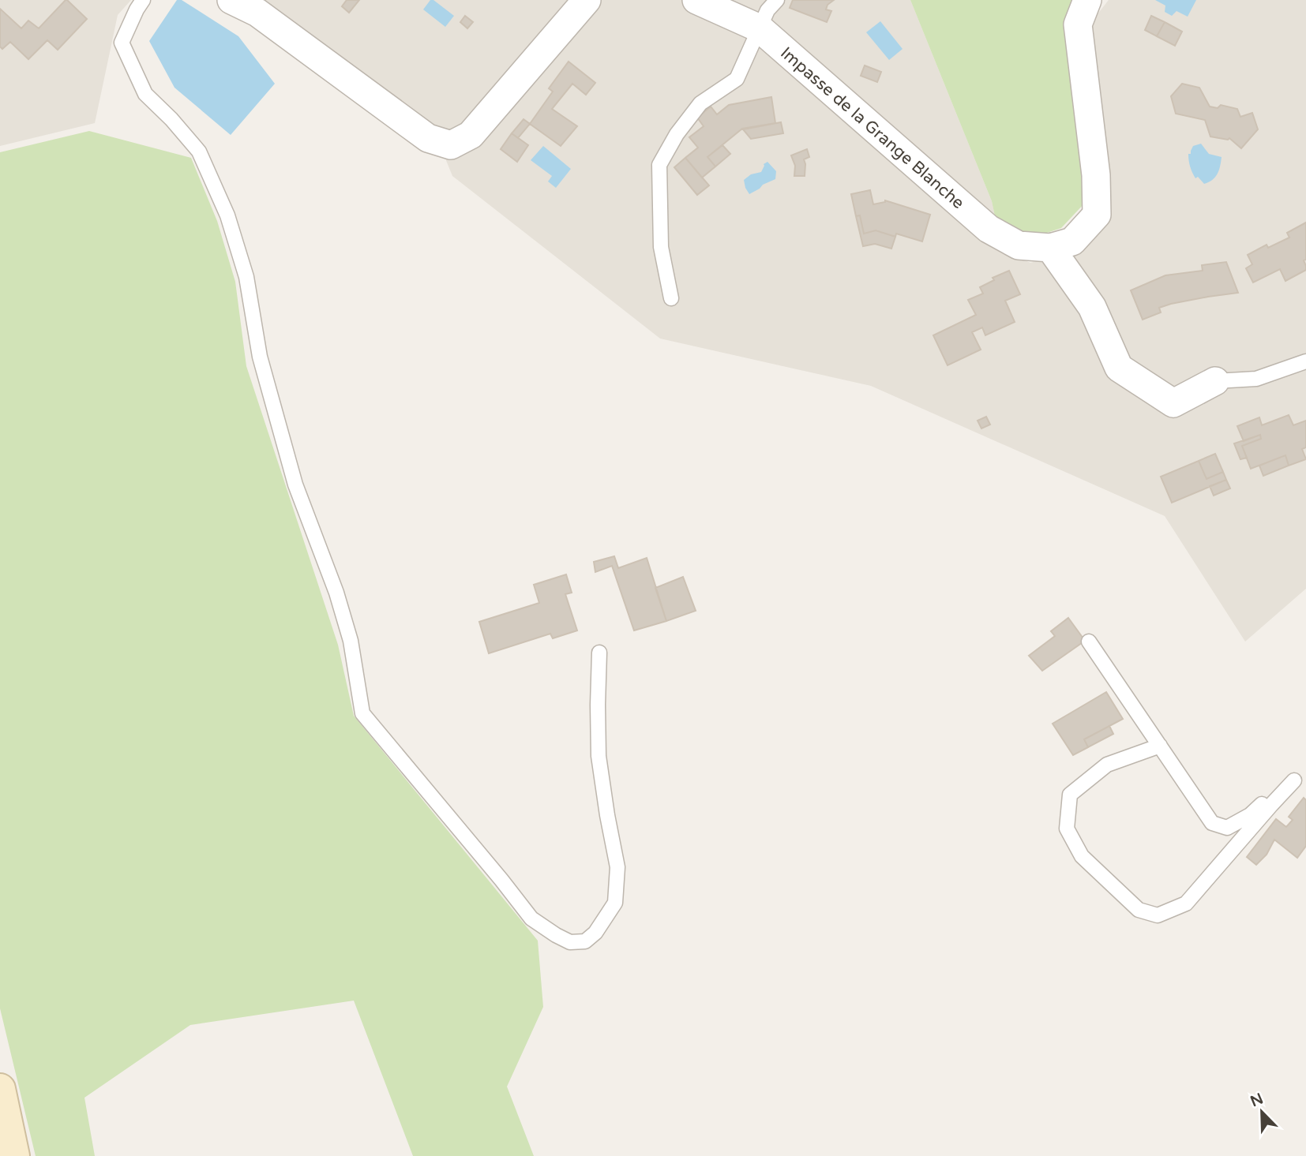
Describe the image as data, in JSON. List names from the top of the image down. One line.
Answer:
{"streets":{"street":["Impasse de la Grange Blanche"]},"north":"top left"}
